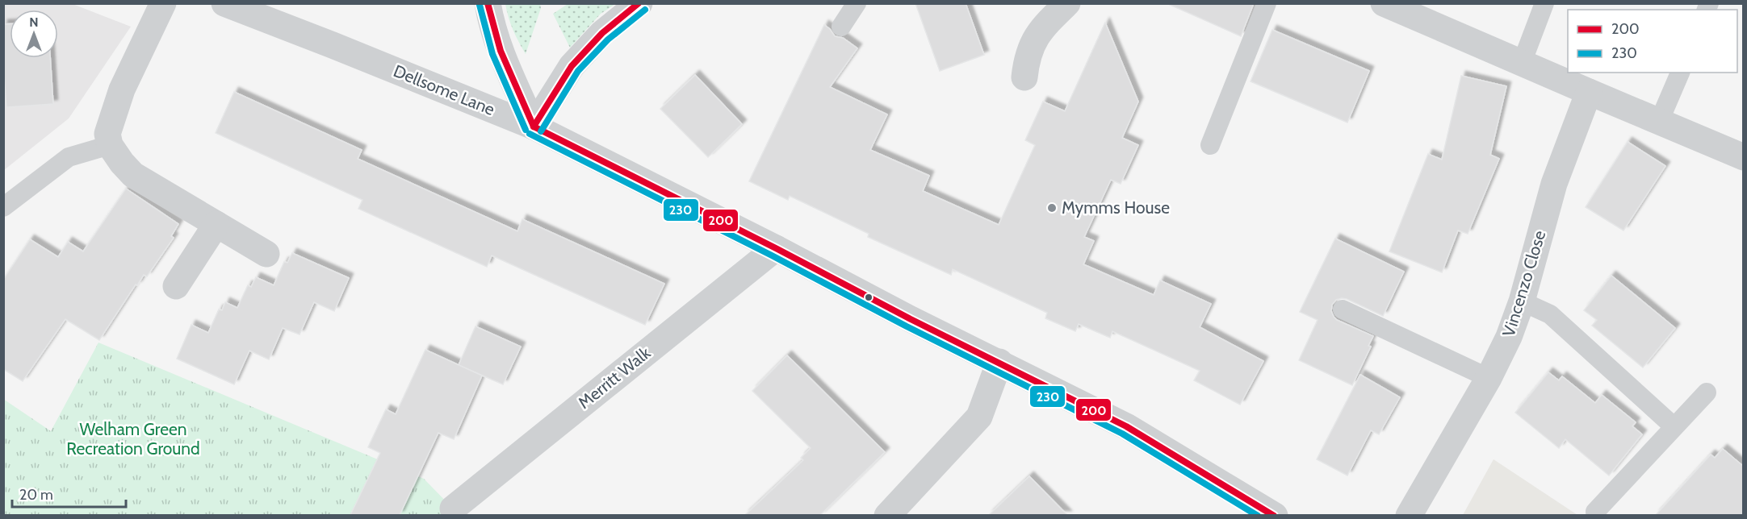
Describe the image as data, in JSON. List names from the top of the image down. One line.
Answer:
{"streets":{"street":["Dellsome Lane","Vincenzo Close","Merritt Walk"]},"crossings":[["Dellsome Lane","Merritt Walk"]],"parks":["Welham Green Recreation Ground"],"places":["Mymms House"],"lines":["transit line 200","transit line 230"],"legend":["200","230"],"scale_bar":"20 m","north":"top"}
